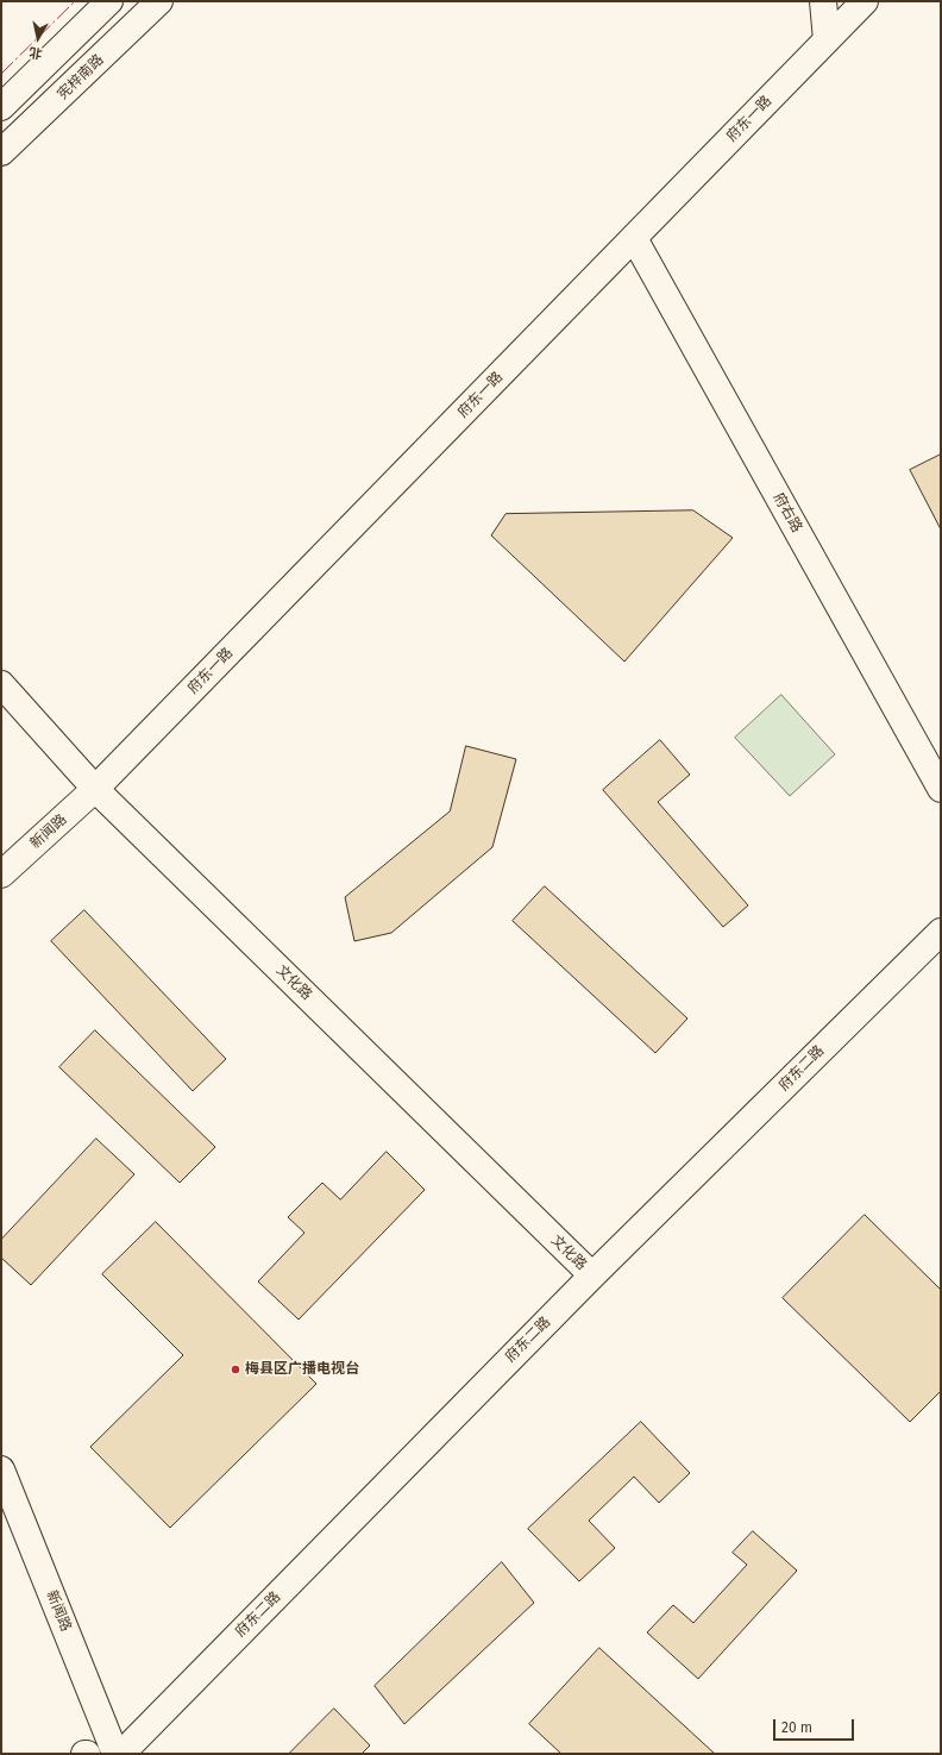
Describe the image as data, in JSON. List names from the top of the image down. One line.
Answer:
{"streets":{"street":["宪梓南路","府东一路","府右路","新闻路","文化路","府东二路"]},"crossings":[["府东一路","府右路"],["府东一路","新闻路"],["府东一路","文化路"],["新闻路","文化路"],["文化路","府东二路"]],"places":["梅县区广播电视台"],"scale_bar":"20 m","north":"bottom"}
